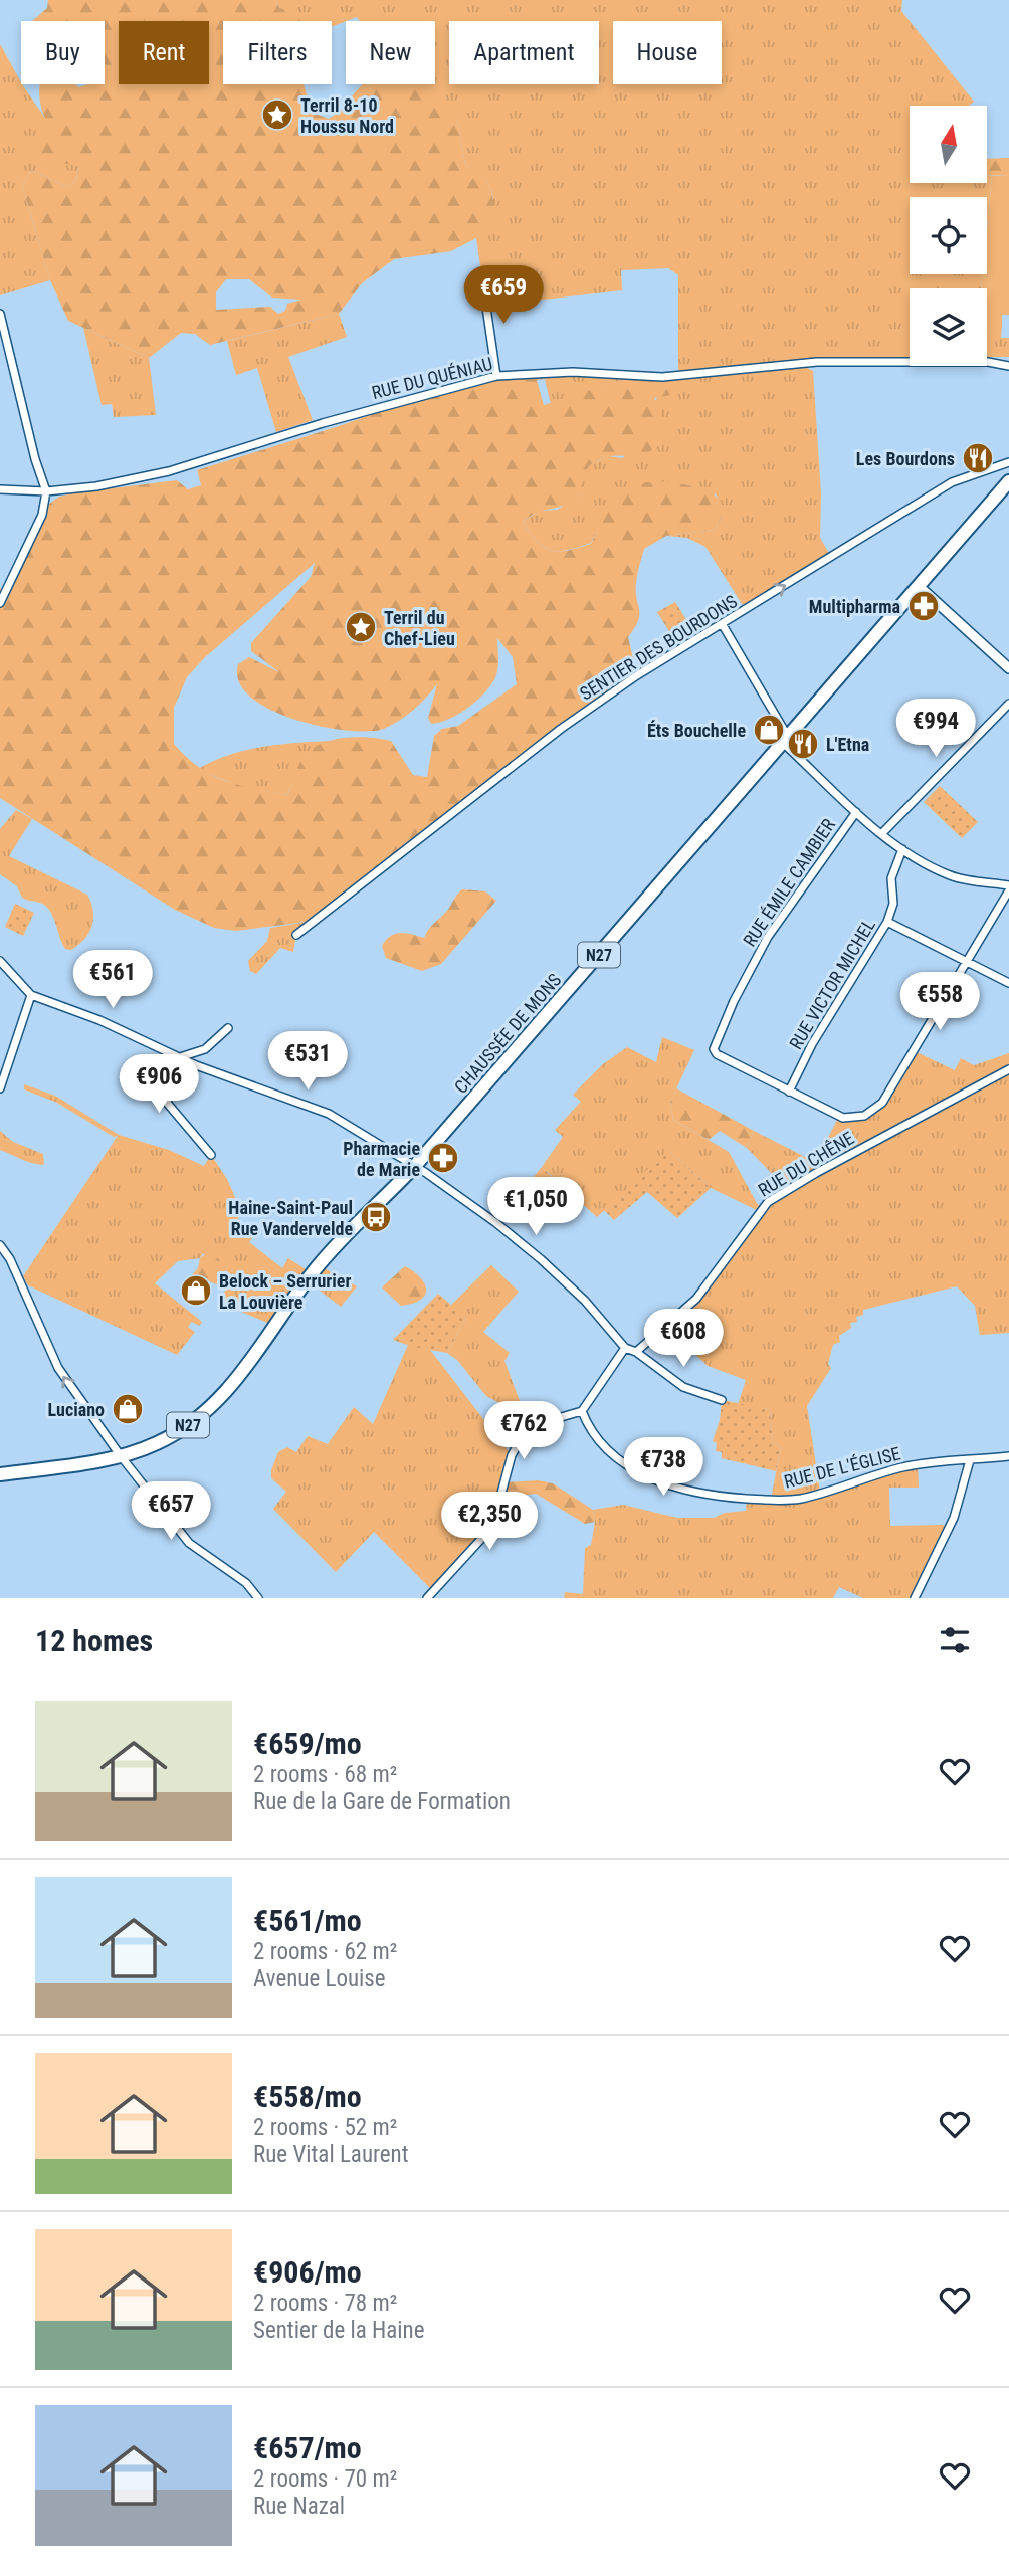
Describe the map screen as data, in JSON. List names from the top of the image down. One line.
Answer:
{"streets":{"main road":["N27","CHAUSSÉE DE MONS"],"street":["RUE DU QUÉNIAU","SENTIER DES BOURDONS","RUE ÉMILE CAMBIER","RUE VICTOR MICHEL","RUE DU CHÊNE","RUE DE L'ÉGLISE"]},"crossings":[["RUE ÉMILE CAMBIER","RUE VICTOR MICHEL"]],"one_way":["SENTIER DES BOURDONS"],"places":{"place":["Terril 8-10 Houssu Nord","Terril du Chef-Lieu"],"restaurant":["Les Bourdons","L'Etna"],"pharmacy":["Multipharma","Pharmacie de Marie"],"shop":["Éts Bouchelle","Belock – Serrurier La Louvière","Luciano"],"bus stop":["Haine-Saint-Paul Rue Vandervelde"]},"north":"top","page":{"chip":["Buy","Rent","Filters","New","Apartment","House"],"price":["€659","€994","€561","€558","€531","€906","€1,050","€608","€762","€738","€657","€2,350"],"heading":"12 homes","list":[{"name":"€659/mo","note":"2 rooms · 68 m² · Rue de la Gare de Formation"},{"name":"€561/mo","note":"2 rooms · 62 m² · Avenue Louise"},{"name":"€558/mo","note":"2 rooms · 52 m² · Rue Vital Laurent"},{"name":"€906/mo","note":"2 rooms · 78 m² · Sentier de la Haine"},{"name":"€657/mo","note":"2 rooms · 70 m² · Rue Nazal"}]}}
